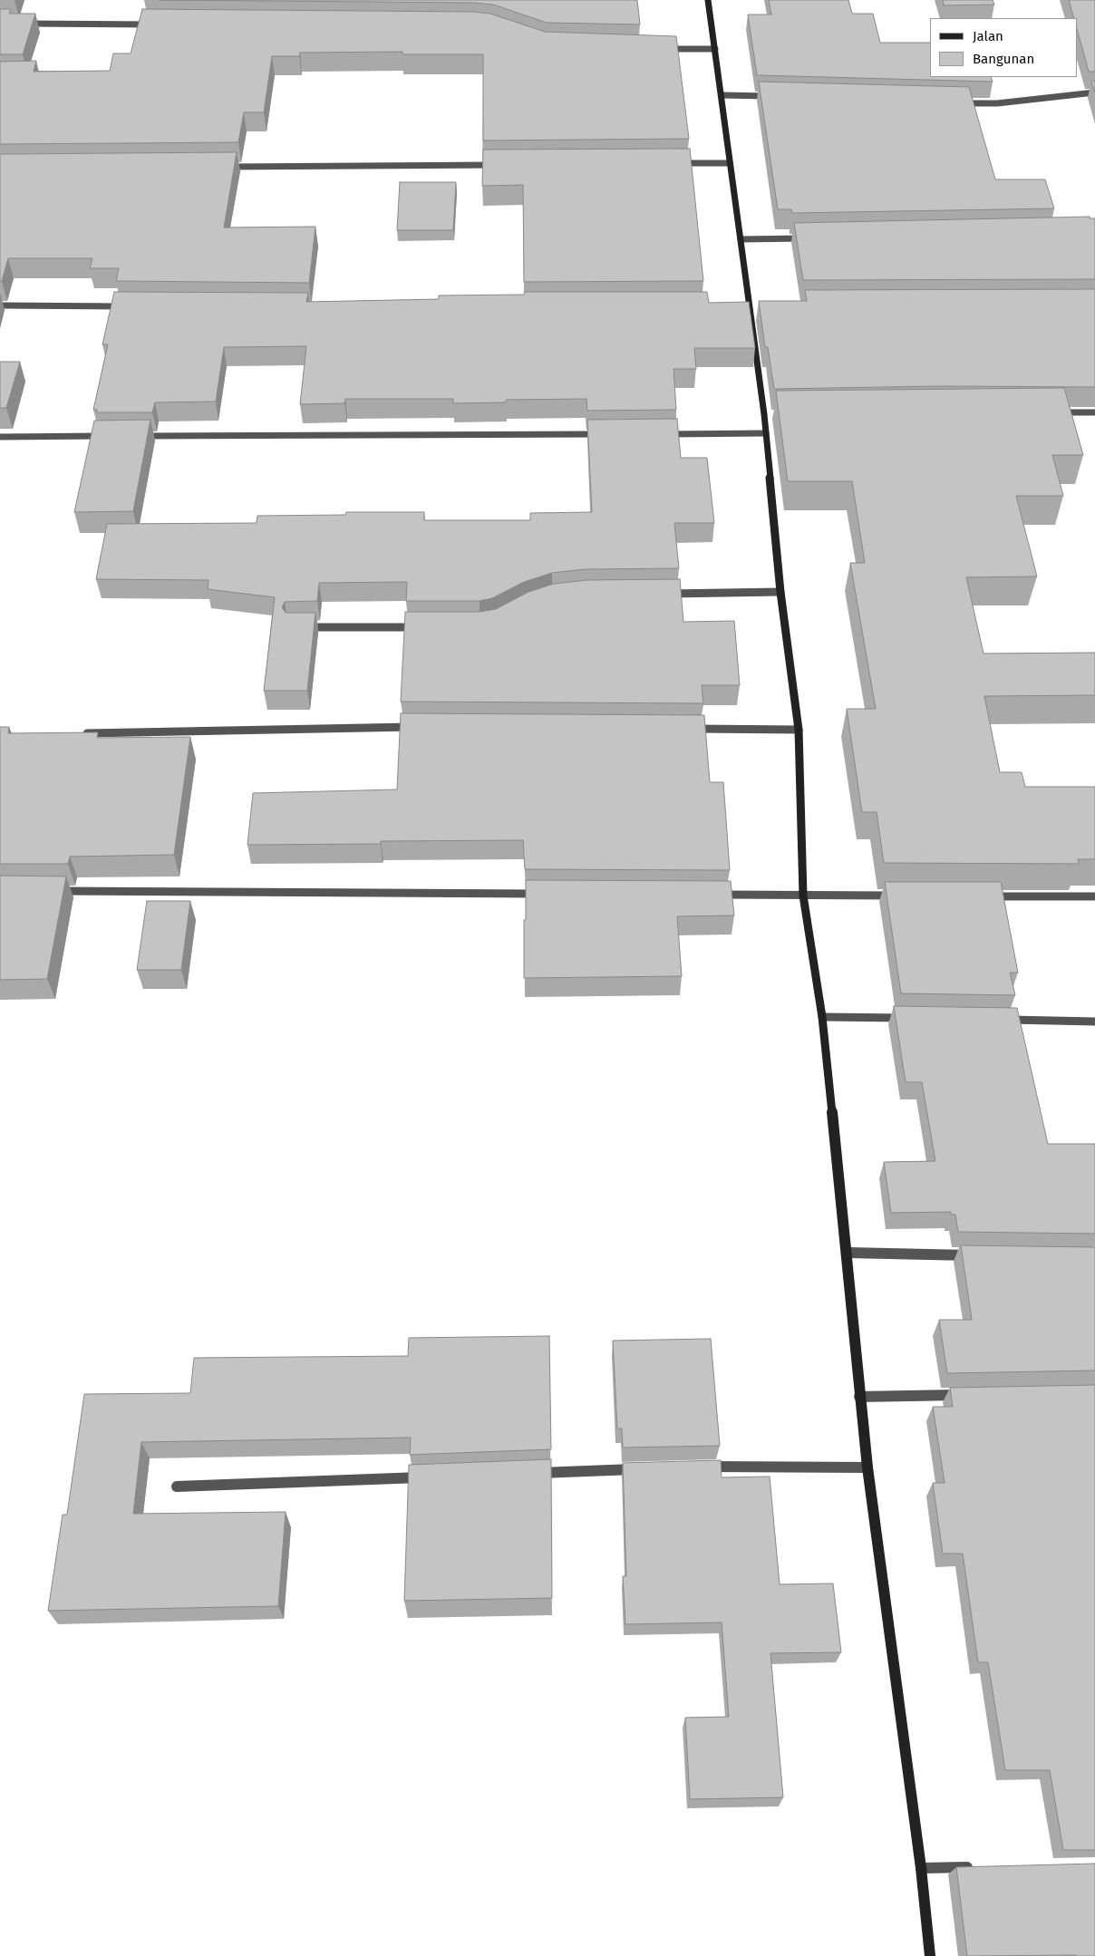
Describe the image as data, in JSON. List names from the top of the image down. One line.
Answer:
{"legend":["Jalan","Bangunan"]}
